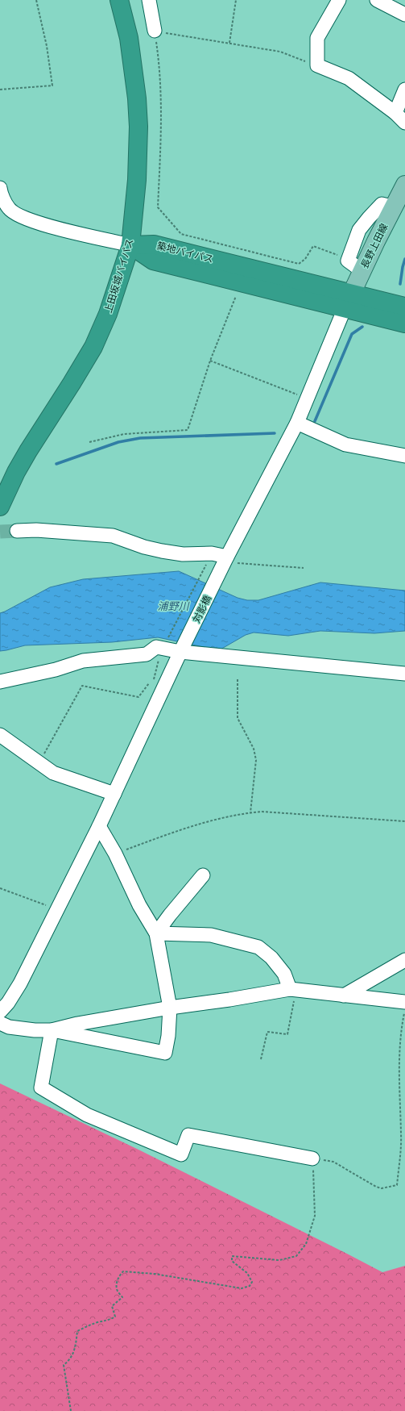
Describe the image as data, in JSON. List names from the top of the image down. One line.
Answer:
{"streets":{"highway":["築地バイパス","上田坂城バイパス"],"main road":["長野上田線"],"street":["対影橋"]},"crossings":[["長野上田線","築地バイパス"],["長野上田線","対影橋"],["築地バイパス","上田坂城バイパス"],["築地バイパス","対影橋"]],"water":["浦野川"]}
